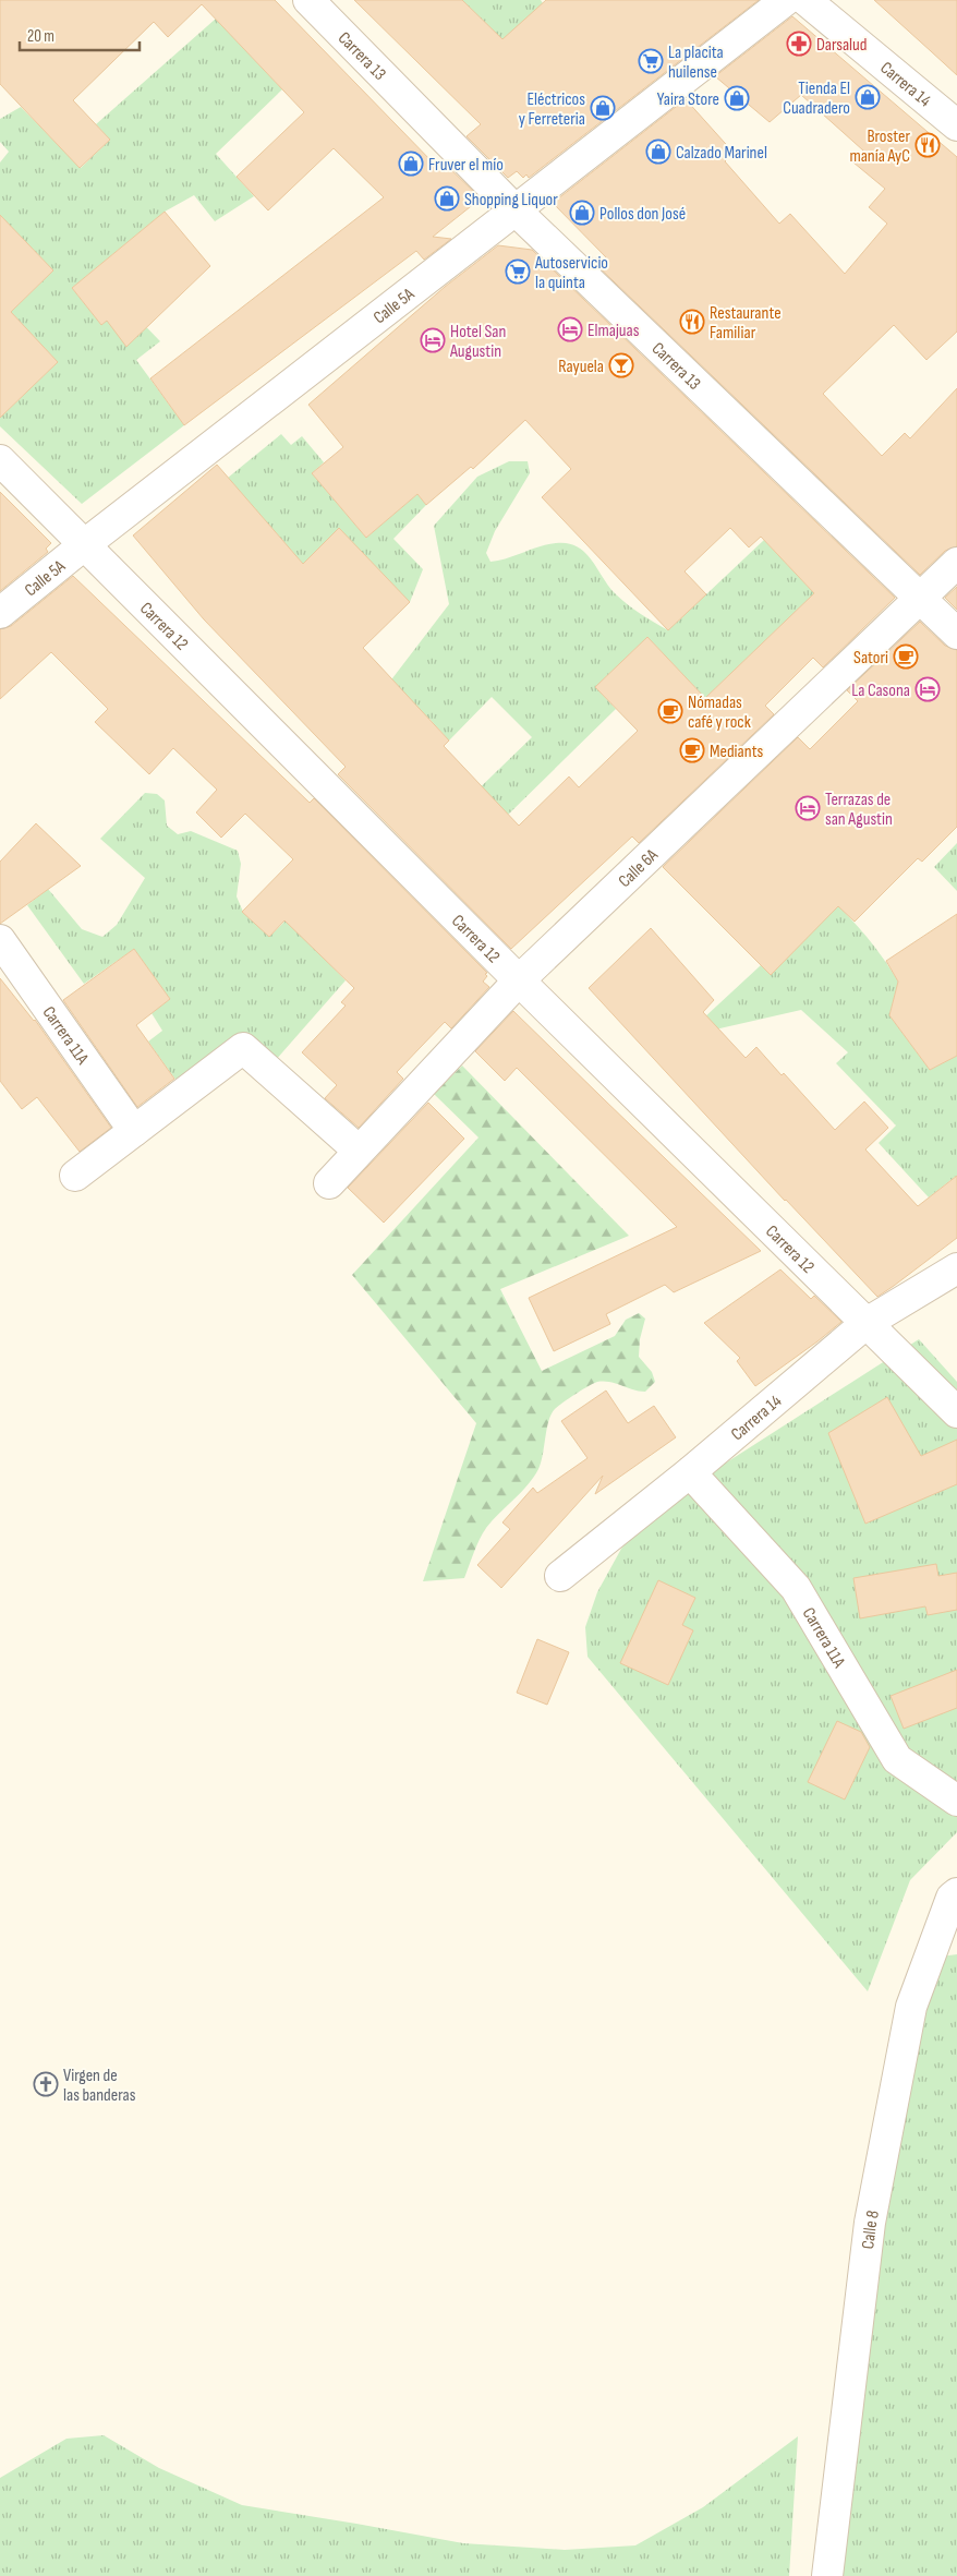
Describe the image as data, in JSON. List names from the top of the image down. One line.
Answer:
{"streets":{"street":["Carrera 13","Carrera 14","Calle 5A","Carrera 12","Calle 6A","Carrera 11A","Calle 8"]},"crossings":[["Carrera 13","Calle 5A"],["Carrera 13","Calle 6A"],["Carrera 14","Carrera 12"],["Carrera 14","Carrera 11A"],["Calle 5A","Carrera 12"],["Carrera 12","Calle 6A"]],"places":{"pharmacy":["Darsalud"],"supermarket":["La placita huilense","Autoservicio la quinta"],"shop":["Tienda El Cuadradero","Yaira Store","Eléctricos y Ferreteria","Calzado Marinel","Fruver el mío","Shopping Liquor","Pollos don José"],"restaurant":["Broster manía AyC","Restaurante Familiar"],"hotel":["Elmajuas","Hotel San Augustin","La Casona","Terrazas de san Agustin"],"bar":["Rayuela"],"cafe":["Satori","Nómadas café y rock","Mediants"],"church":["Virgen de las banderas"]},"scale_bar":"20 m"}
